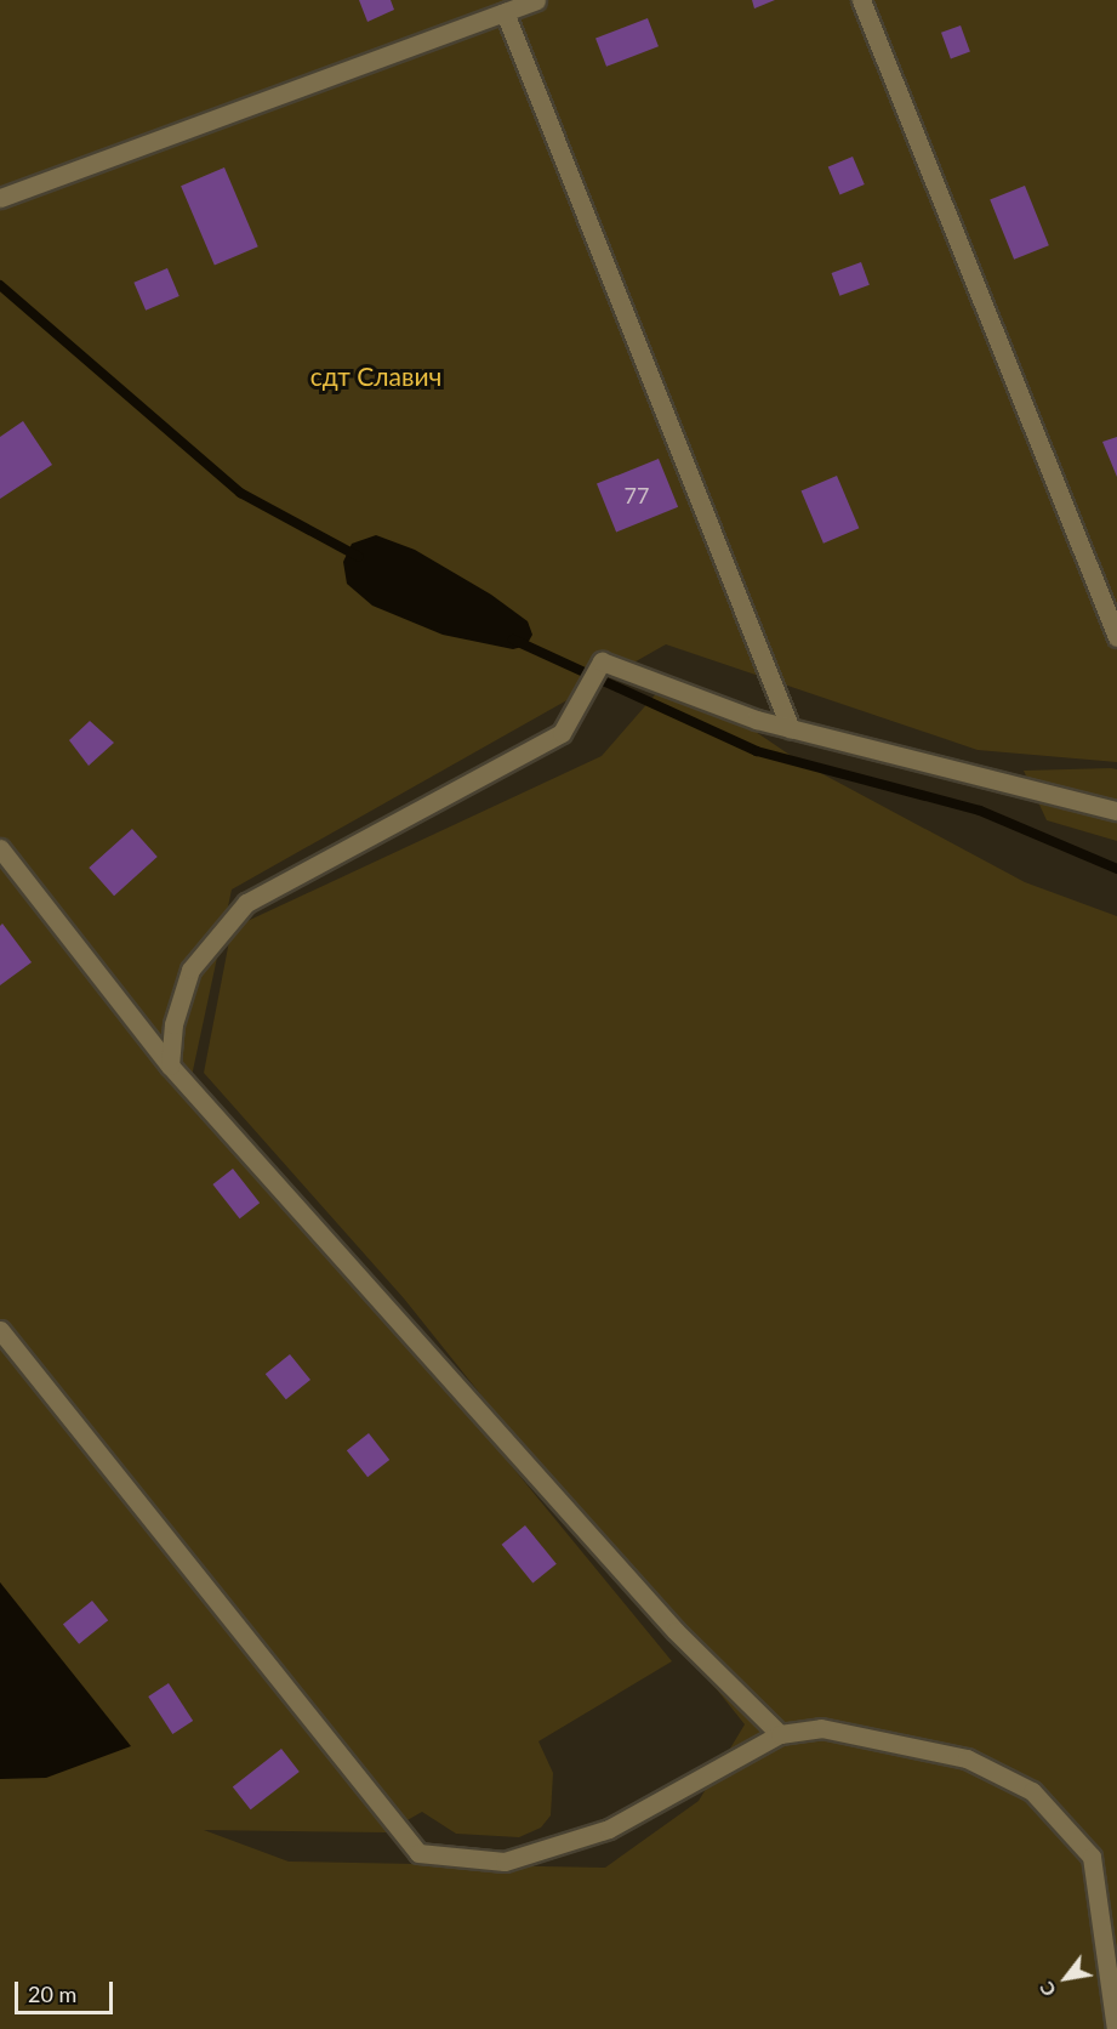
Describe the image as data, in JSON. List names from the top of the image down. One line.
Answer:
{"parks":["сдт Славич"],"house_numbers":["77"],"scale_bar":"20 m","north":"bottom left"}
